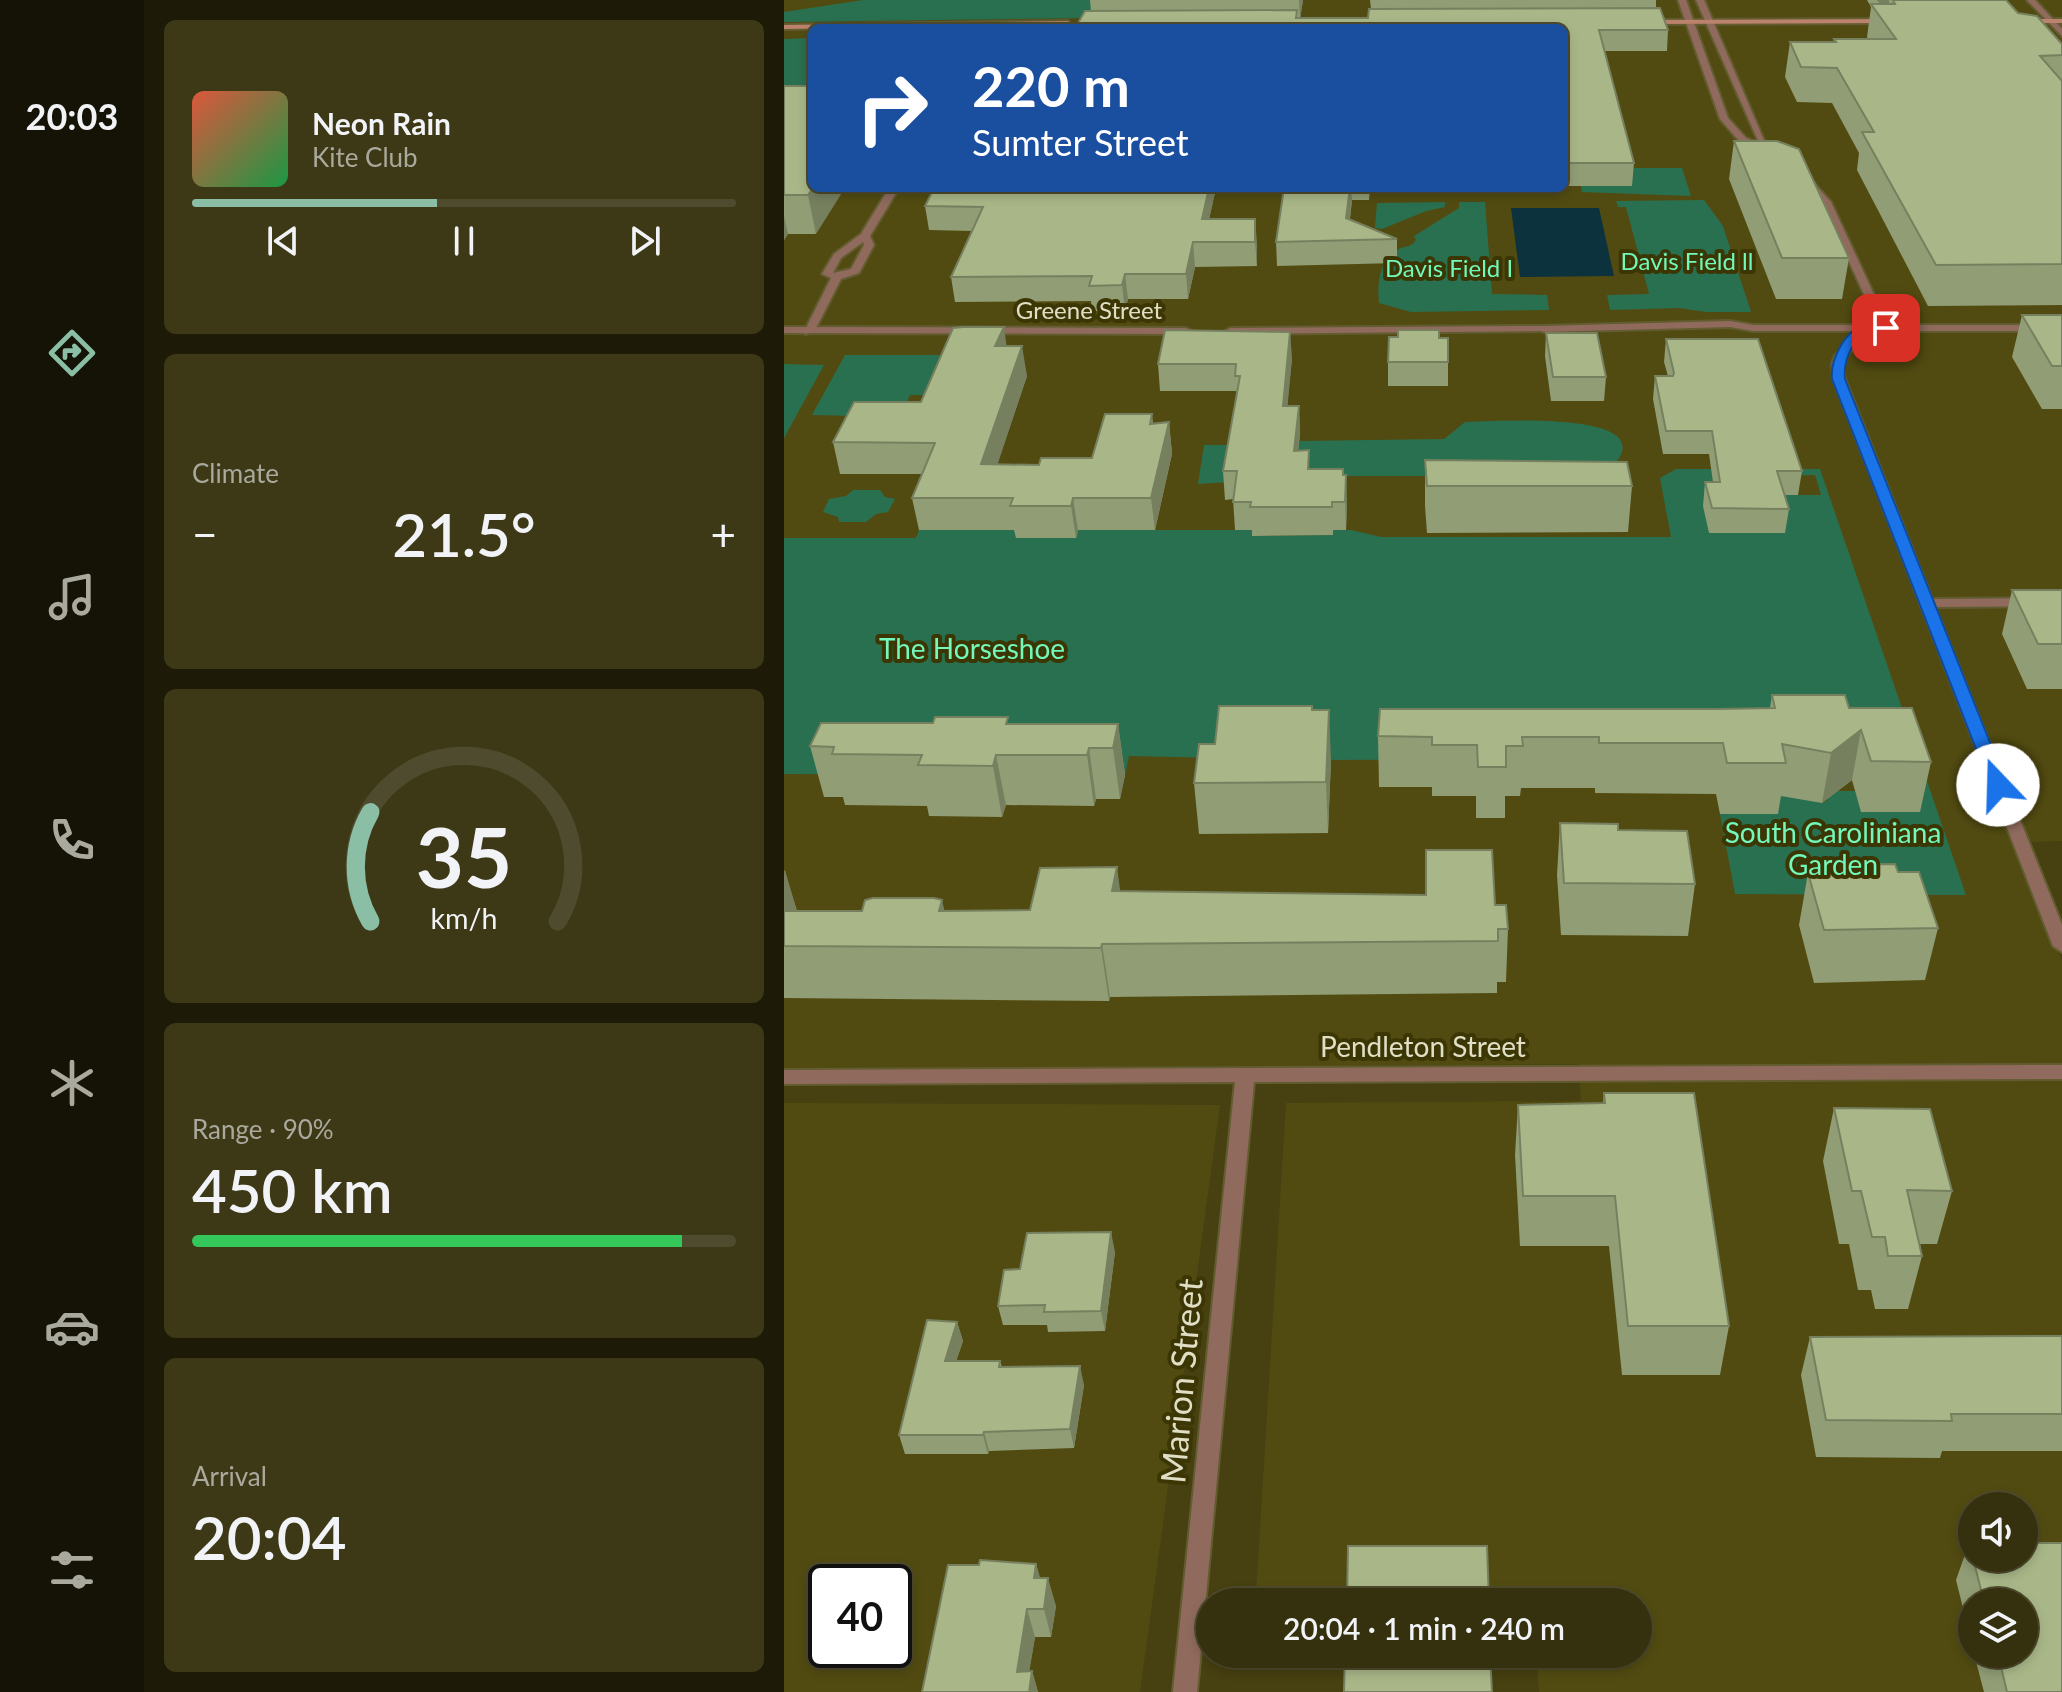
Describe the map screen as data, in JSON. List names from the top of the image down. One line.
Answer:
{"streets":{"street":["Greene Street","Pendleton Street","Marion Street"]},"crossings":[["Pendleton Street","Marion Street"]],"parks":["Davis Field ll","Davis Field I","The Horseshoe","South Caroliniana Garden"],"page":{"tabs":"20:03","turn":["220 m","Sumter Street"],"song":["Neon Rain","Kite Club"],"tile":["Climate",["Range · 90%","450 km"],["Arrival","20:04"]],"heat":["−","21.5°","+"],"limit":"40","trip":"20:04 · 1 min · 240 m","gauge":["35","km/h"]}}
